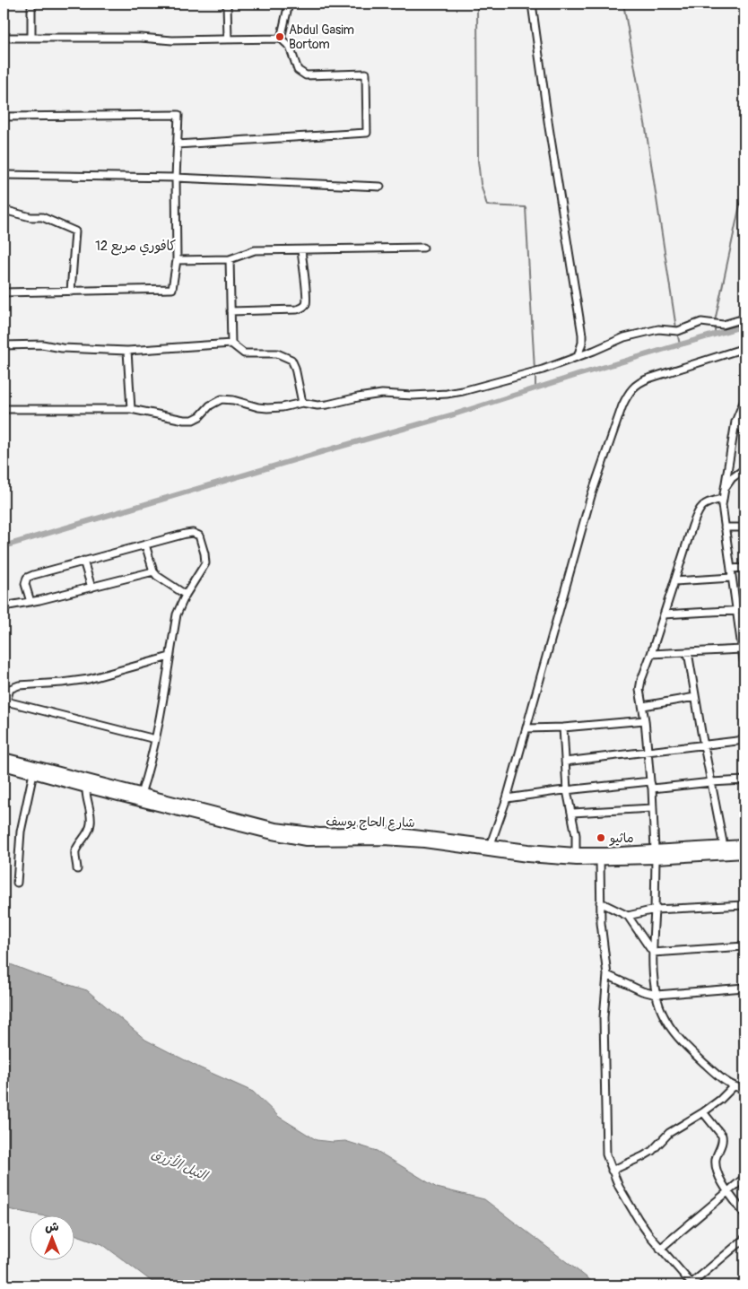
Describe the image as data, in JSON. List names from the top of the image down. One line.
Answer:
{"streets":{"main road":["شارع الحاج يوسف"]},"districts":["كافوري مربع 12"],"water":["النيل الأزرق"],"places":["Abdul Gasim Bortom","ماثيو"],"north":"top"}
